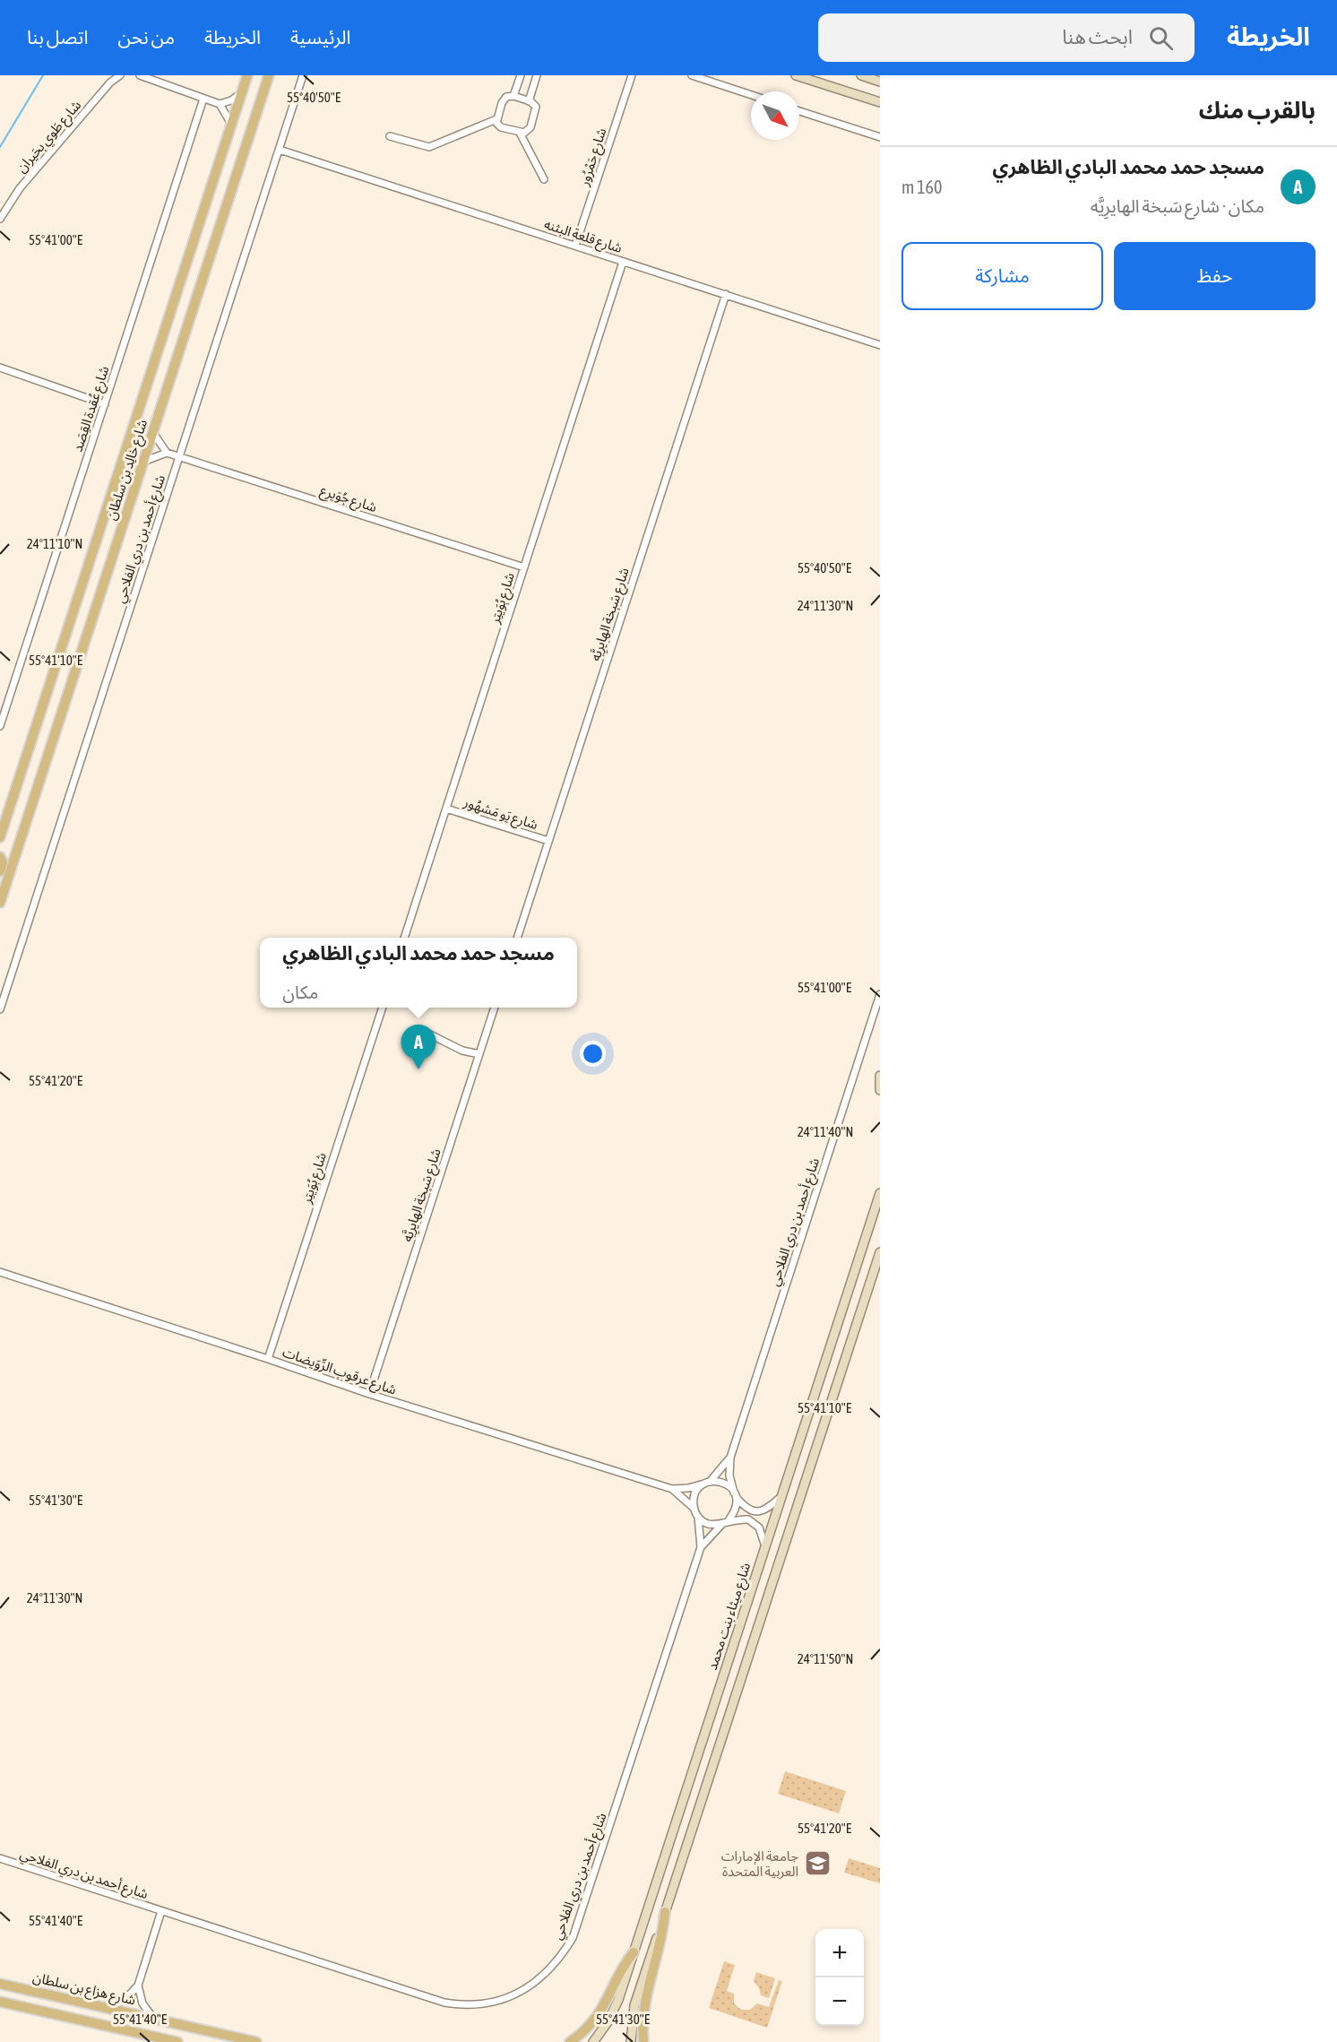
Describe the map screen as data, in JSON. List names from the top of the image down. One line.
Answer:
{"streets":{"main road":["شارع خالِد بن سلطان","شارع ميثاء بنت محمد","شارع هزاع بن سلطان"],"street":["شارع طَوي بحَيران","شارع حَمْرُور","شارع قلعة البثنه","شارع عُقدة القِصَد","شارع جُوَيرِع","شارع أحمد بن دري الفلاحي","شارع بُوَيتِر","شارع سَبخة الهايرِيَّه","شارع يَو مَشهُور","شارع عرقوب الرِّوَيضات"]},"crossings":[["شارع حَمْرُور","شارع قلعة البثنه"],["شارع قلعة البثنه","شارع أحمد بن دري الفلاحي"],["شارع قلعة البثنه","شارع بُوَيتِر"],["شارع قلعة البثنه","شارع سَبخة الهايرِيَّه"],["شارع جُوَيرِع","شارع أحمد بن دري الفلاحي"],["شارع جُوَيرِع","شارع بُوَيتِر"],["شارع أحمد بن دري الفلاحي","شارع عرقوب الرِّوَيضات"],["شارع بُوَيتِر","شارع يَو مَشهُور"],["شارع بُوَيتِر","شارع عرقوب الرِّوَيضات"],["شارع سَبخة الهايرِيَّه","شارع يَو مَشهُور"],["شارع سَبخة الهايرِيَّه","شارع عرقوب الرِّوَيضات"]],"places":{"school or university":["جامعة الإمارات العربية المتحدة"]},"north":"bottom right","page":{"header":"الخريطة","search":"ابحث هنا","nav":["الرئيسية","الخريطة","من نحن","اتصل بنا"],"heading":"بالقرب منك","list":[{"mark":"A","name":"مسجد حمد محمد البادي الظاهري","note":"مكان · شارع سَبخة الهايرِيَّه","value":"160 m"}],"buttons":["حفظ","مشاركة"],"popup":["مسجد حمد محمد البادي الظاهري","مكان"],"pins":"A","map_buttons":["+","−"]},"coordinates":["55°40'50\"E","55°41'00\"E","24°11'10\"N","24°11'30\"N","55°41'10\"E","55°41'20\"E","24°11'40\"N","55°41'30\"E","24°11'50\"N","55°41'40\"E"]}
